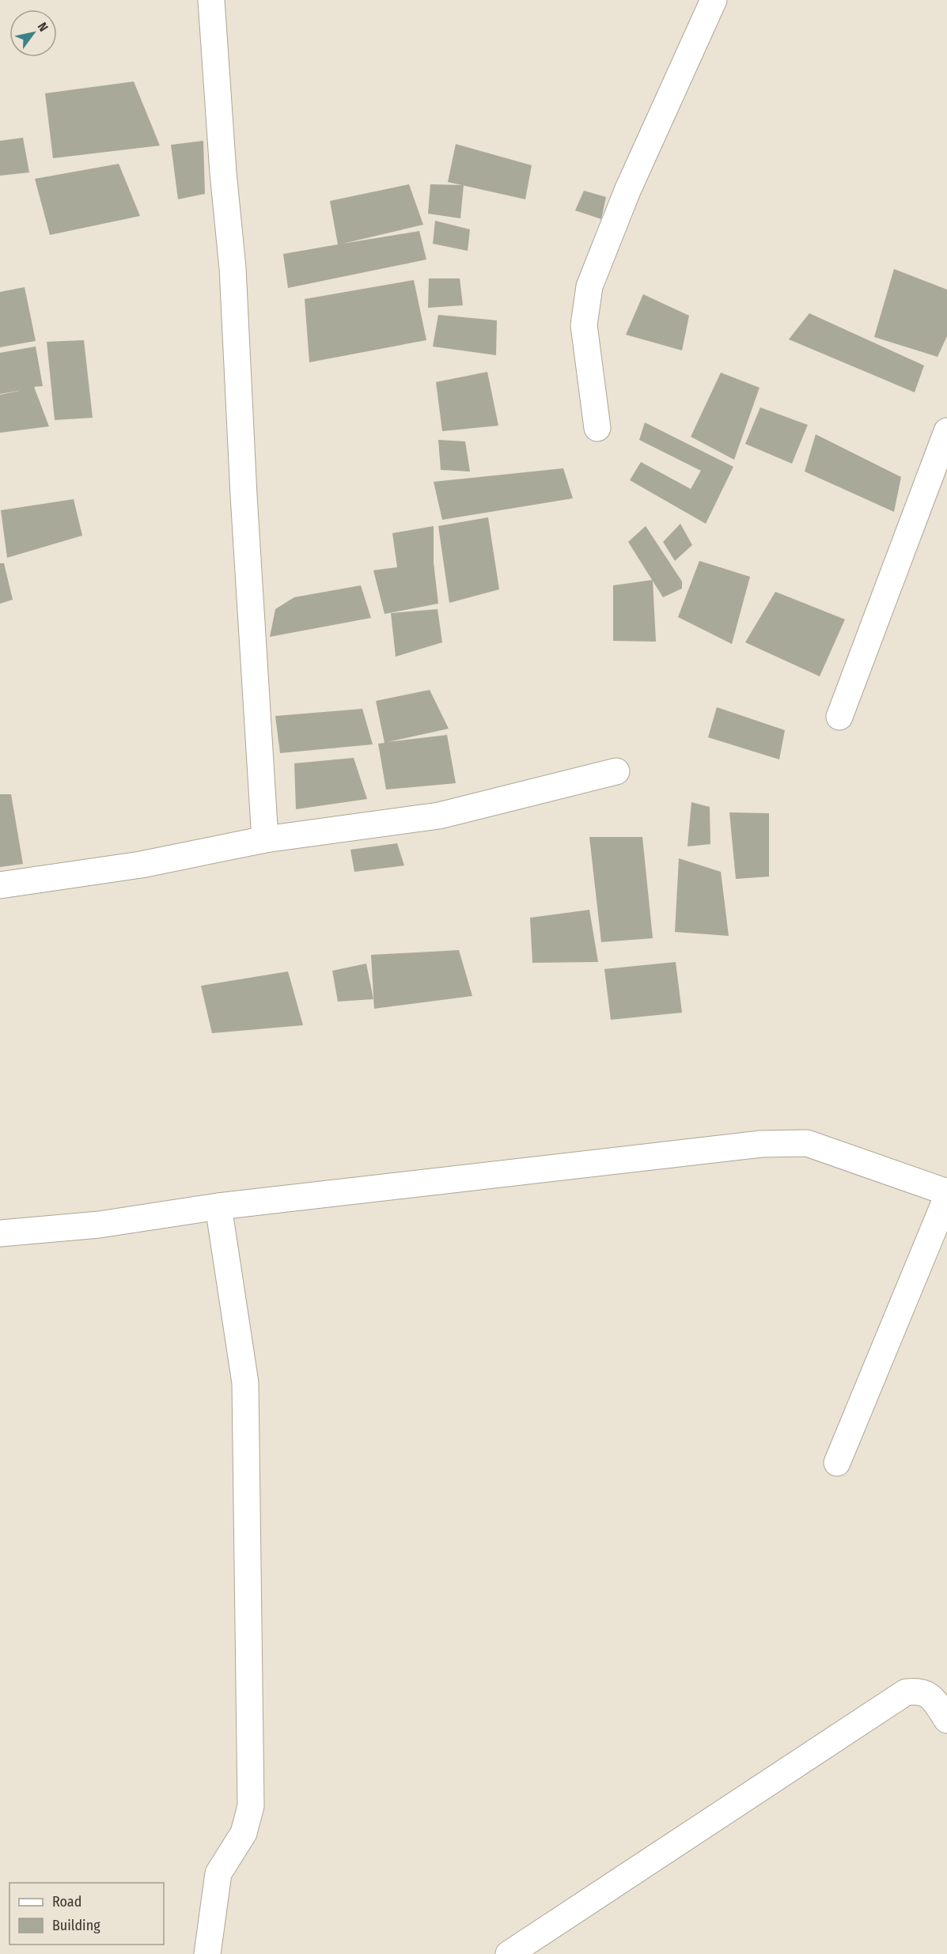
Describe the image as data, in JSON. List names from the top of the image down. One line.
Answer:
{"legend":["Road","Building"],"north":"top right"}
